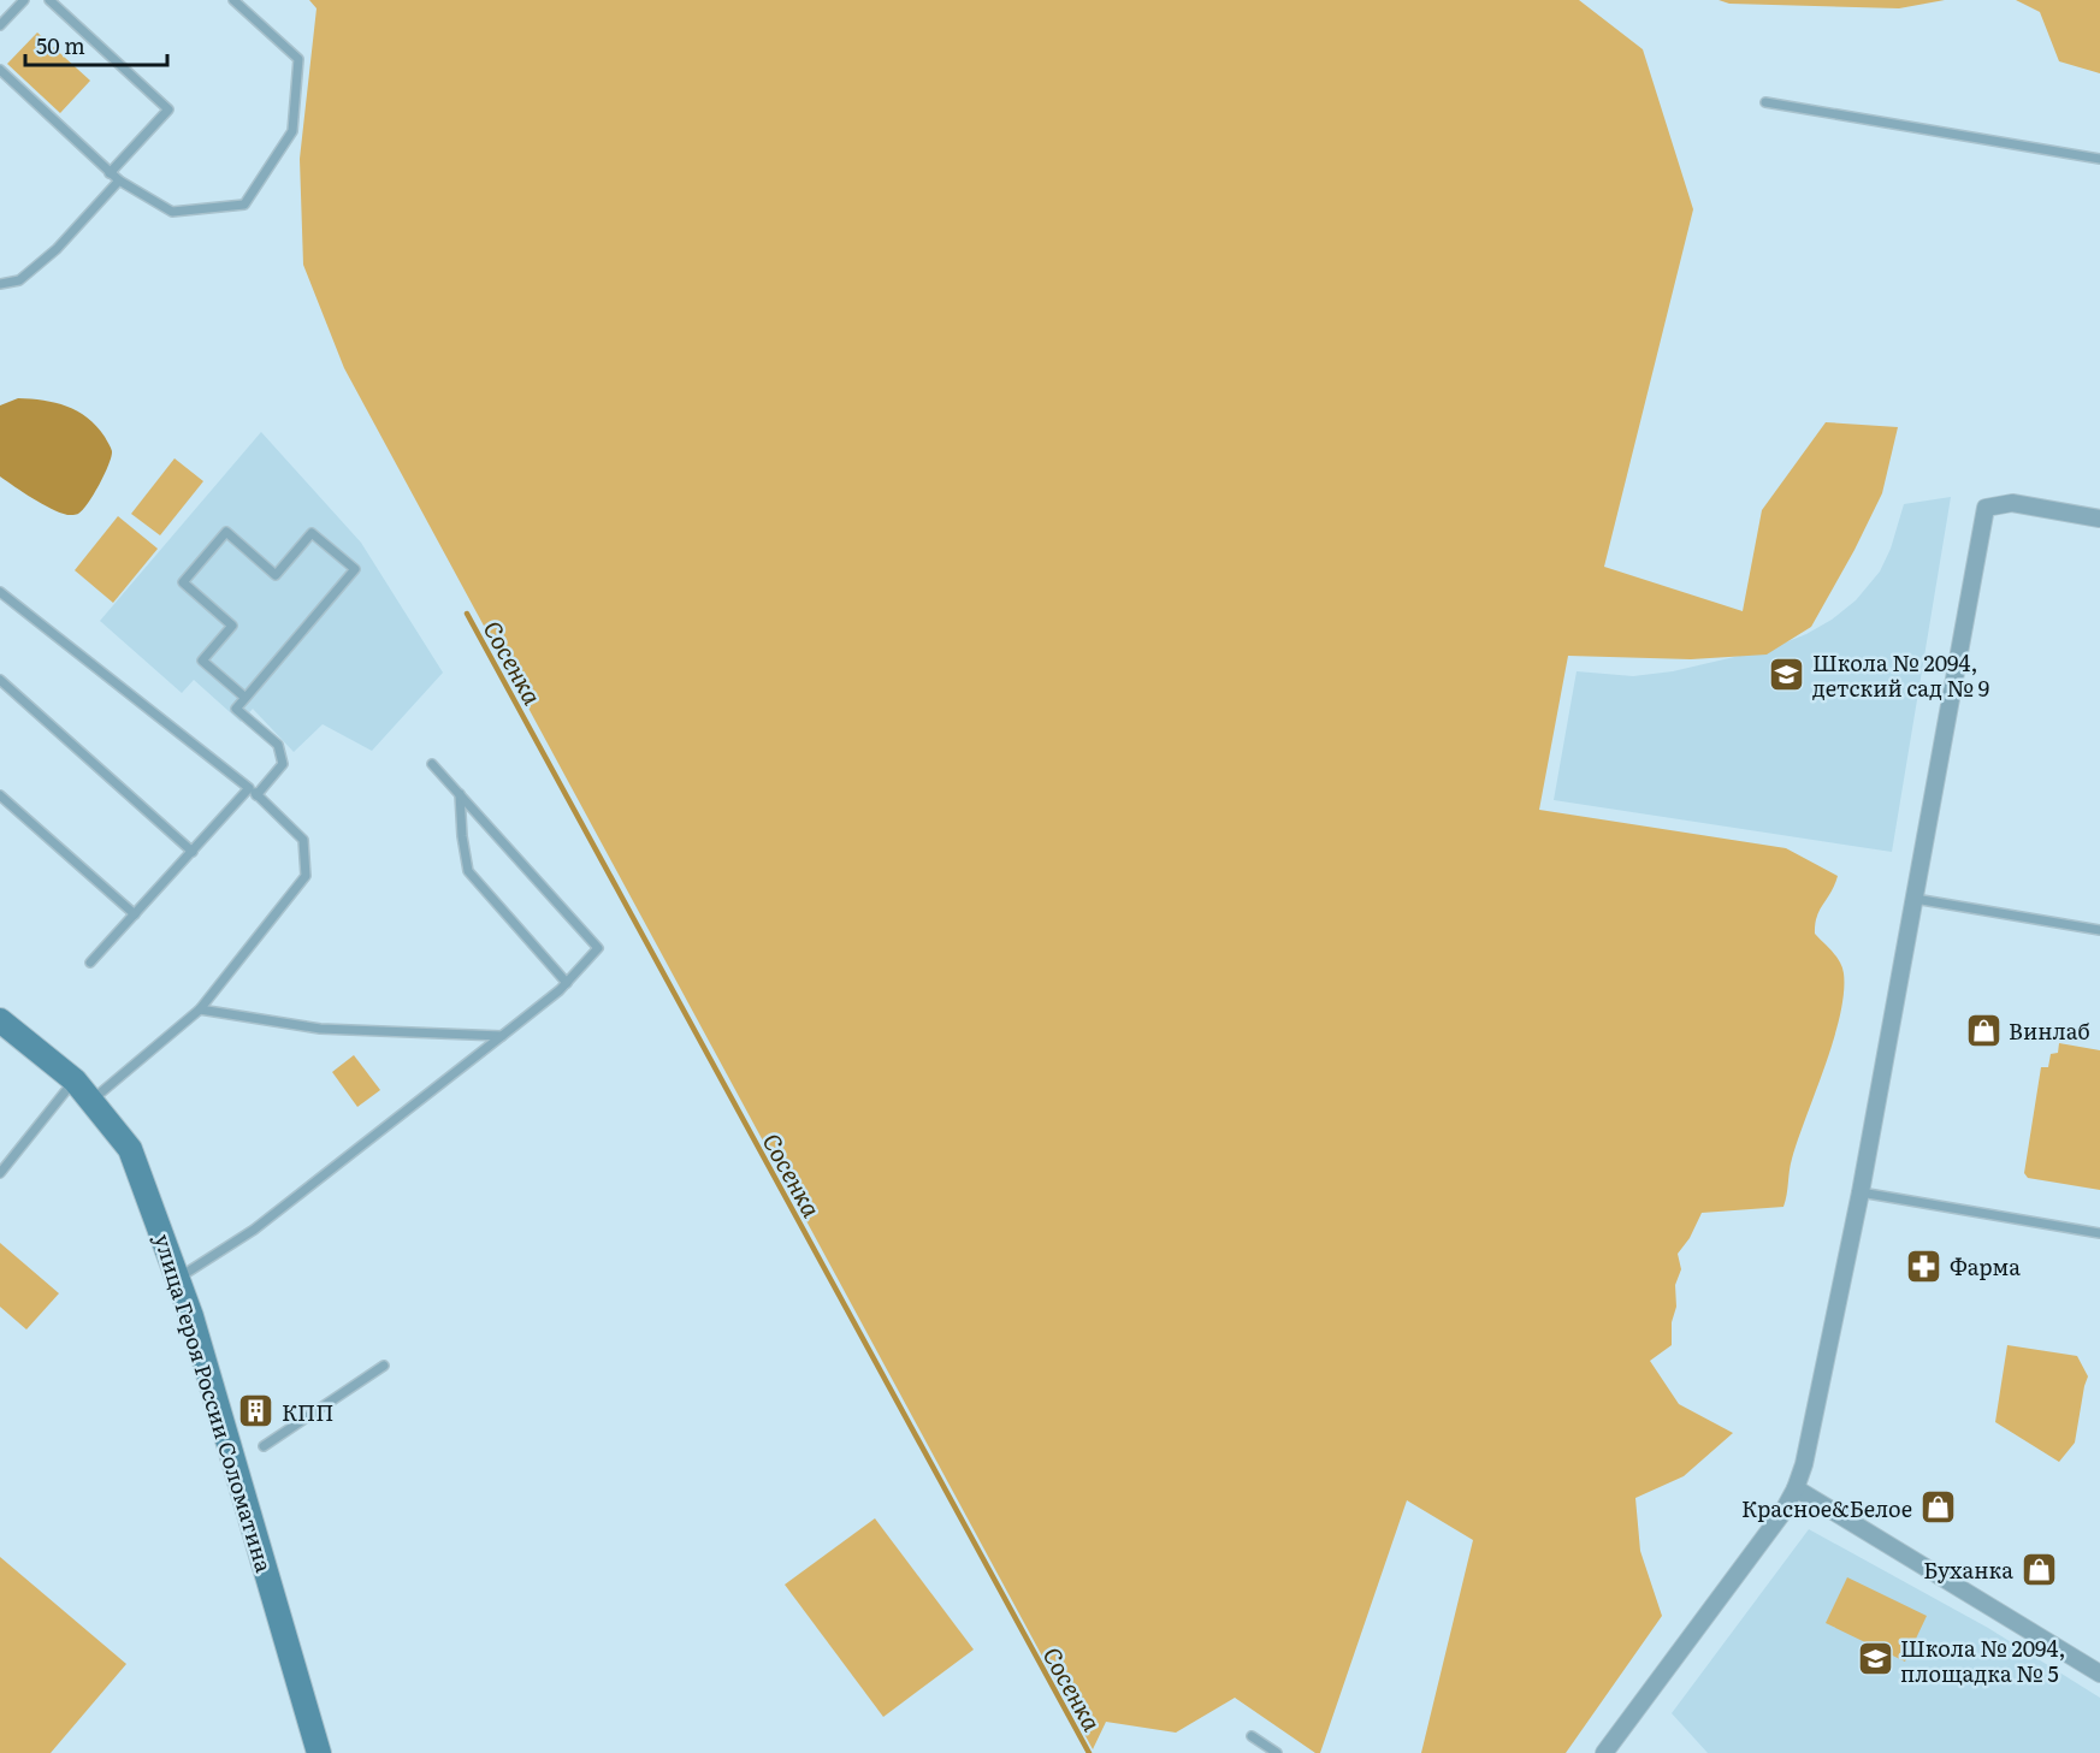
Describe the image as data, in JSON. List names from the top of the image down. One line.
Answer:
{"streets":{"street":["улица Героя России Соломатина"]},"water":["Сосенка"],"places":{"school or university":["Школа № 2094, детский сад № 9","Школа № 2094, площадка № 5"],"shop":["Винлаб","Красное&Белое","Буханка"],"pharmacy":["Фарма"],"building":["КПП"]},"scale_bar":"50 m"}
